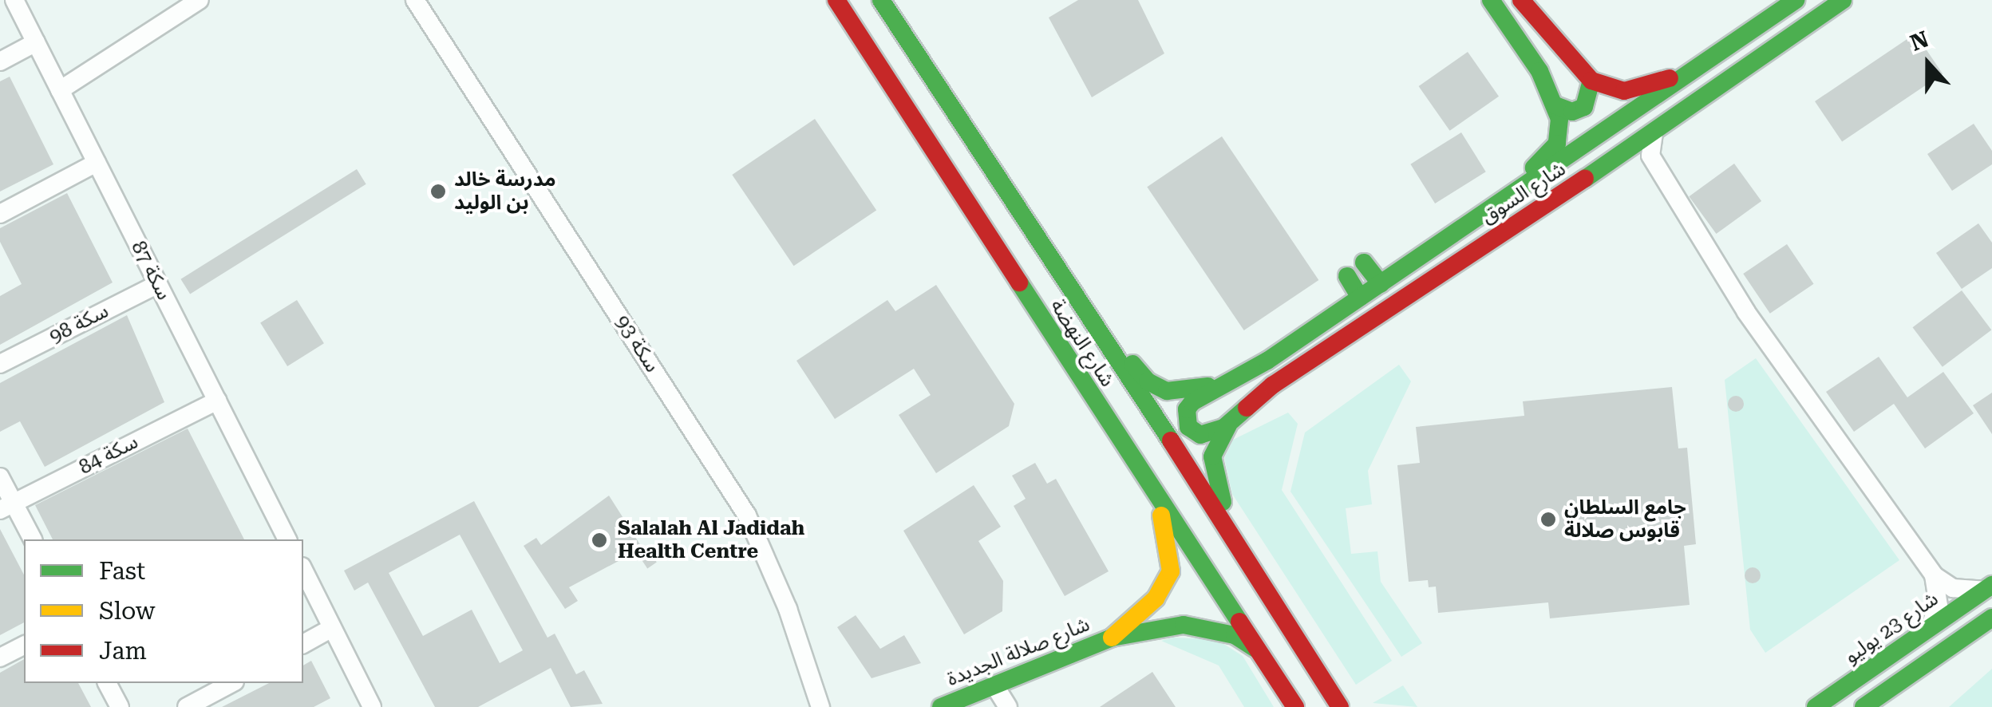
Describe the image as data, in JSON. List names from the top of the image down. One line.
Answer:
{"streets":{"street":["شارع السوق","سكة 87","سكة 98","شارع النهضة","سكة 93","سكة 84","شارع 23 يوليو","شارع صلالة الجديدة"]},"crossings":[["سكة 87","سكة 98"],["سكة 87","سكة 84"],["شارع النهضة","شارع صلالة الجديدة"]],"places":["مدرسة خالد بن الوليد","جامع السلطان قابوس صلالة","Salalah Al Jadidah Health Centre"],"legend":["Fast","Slow","Jam"],"north":"top"}
